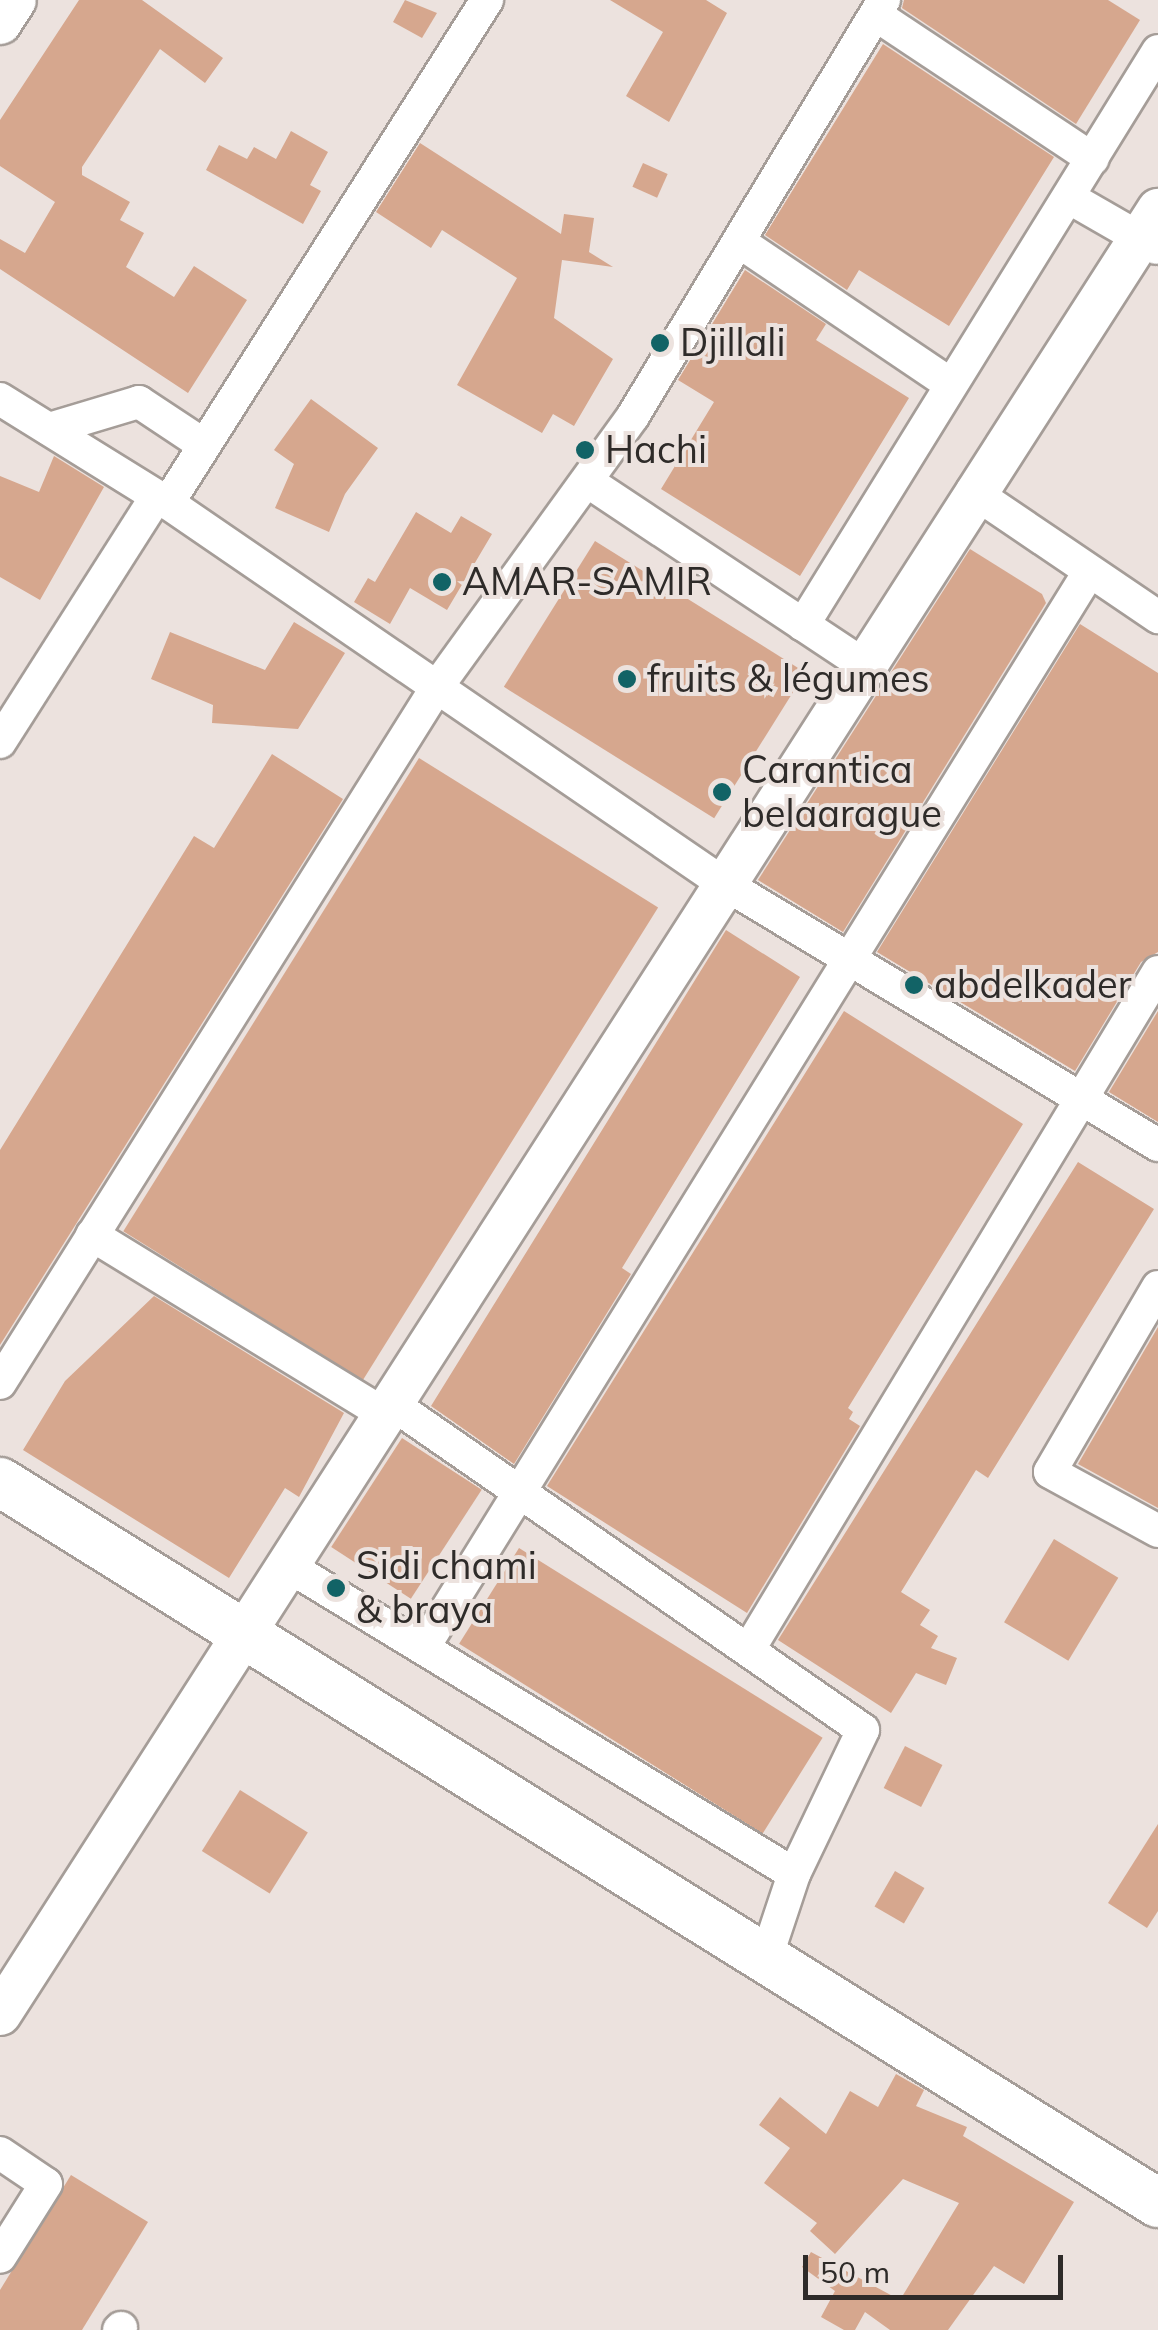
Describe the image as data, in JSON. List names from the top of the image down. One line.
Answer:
{"places":["Djillali","Hachi","AMAR-SAMIR","fruits & légumes","Carantica belaarague","abdelkader","Sidi chami & braya"],"scale_bar":"50 m"}
